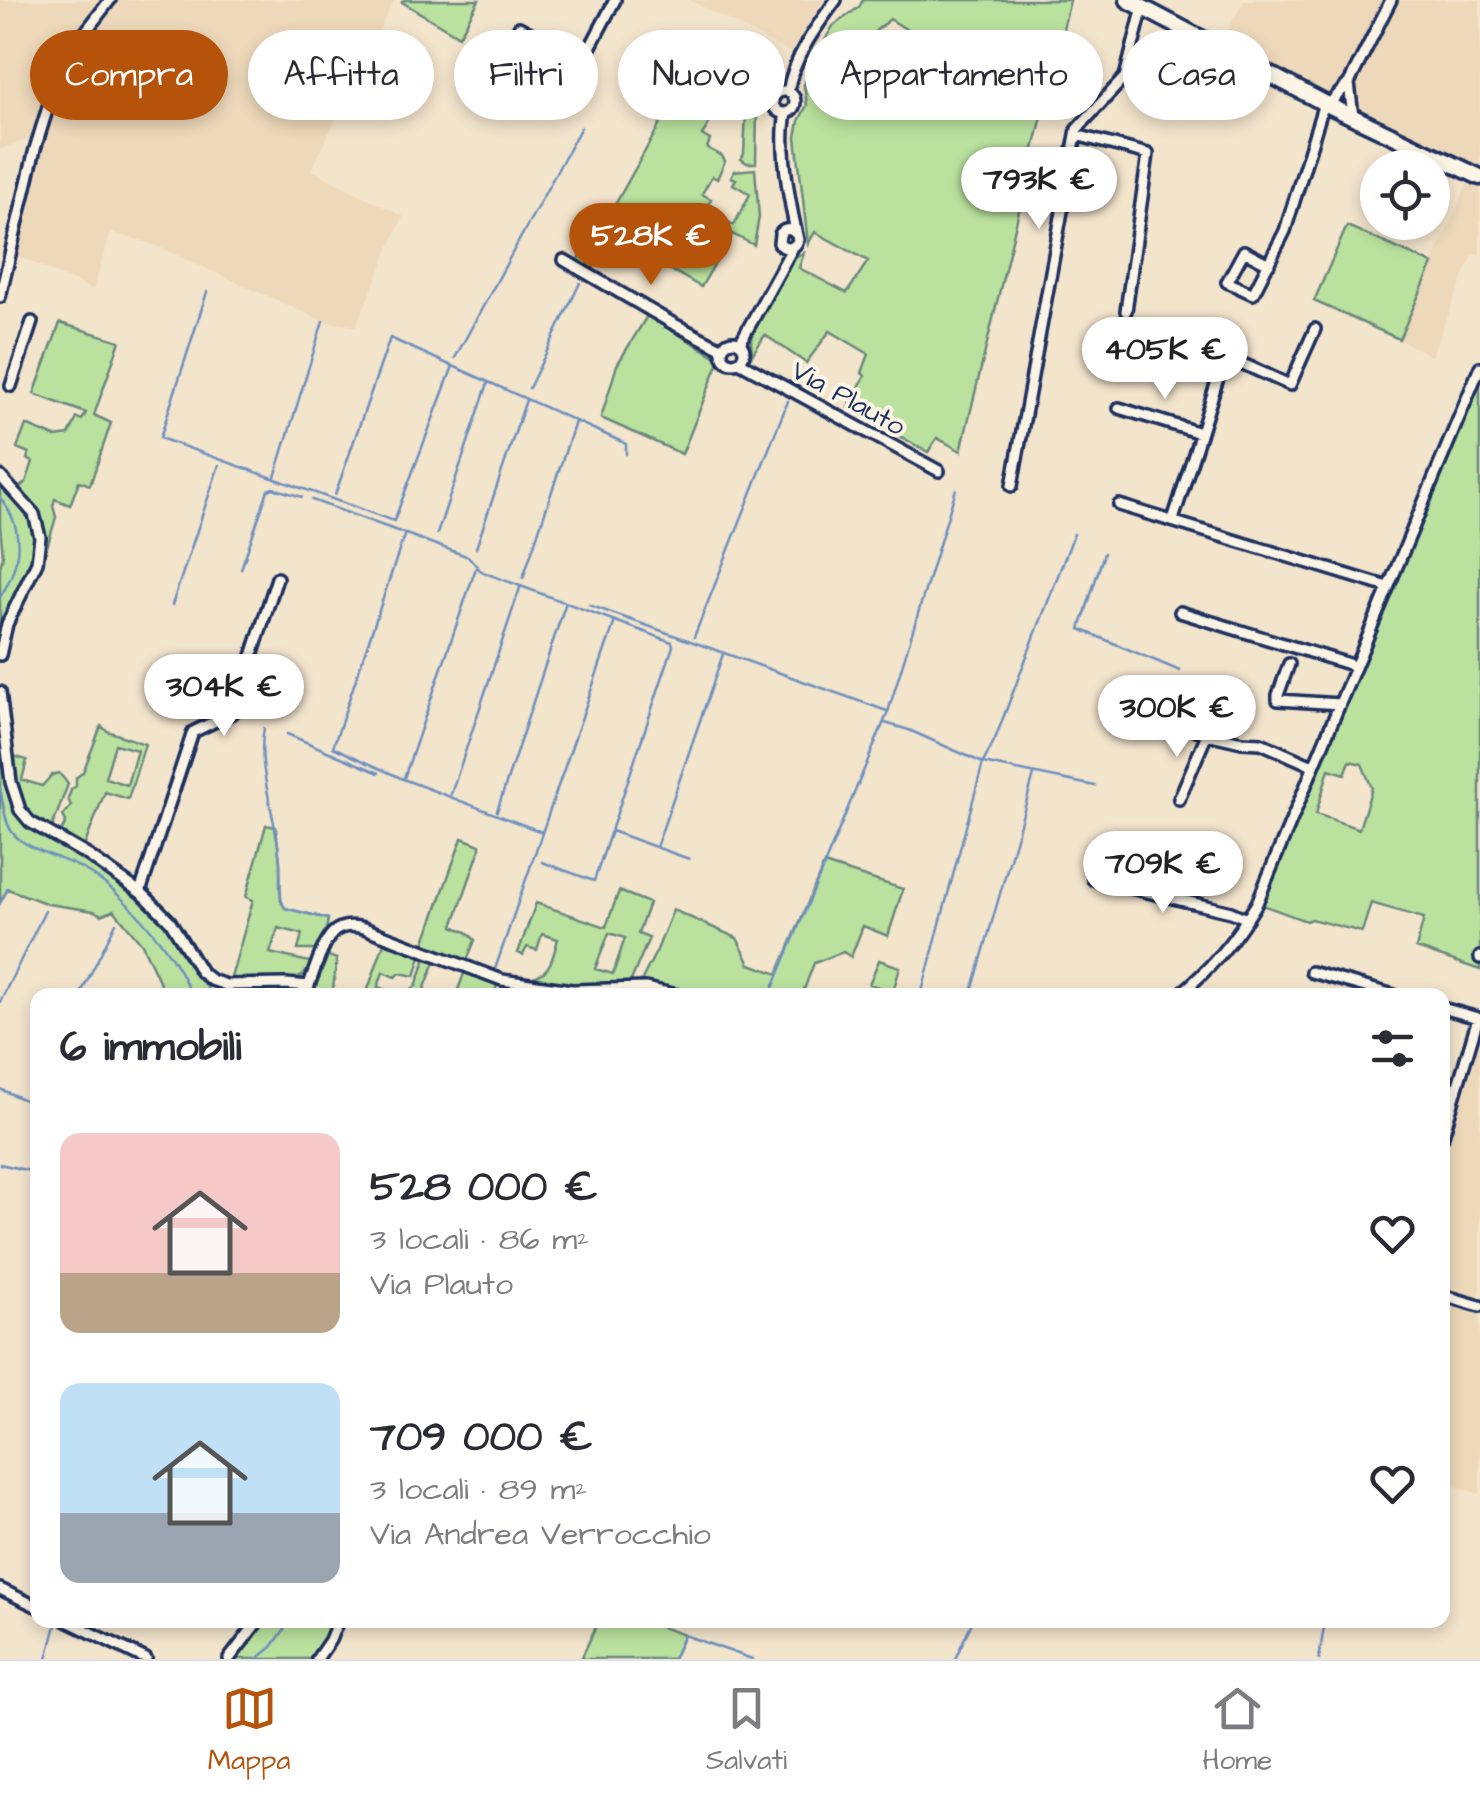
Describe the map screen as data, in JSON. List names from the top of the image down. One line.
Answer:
{"streets":{"street":["Via Plauto"]},"page":{"chip":["Compra","Affitta","Filtri","Nuovo","Appartamento","Casa"],"price":["793K €","528K €","405K €","304K €","300K €","709K €"],"heading":"6 immobili","list":[{"name":"528 000 €","note":"3 locali · 86 m² · Via Plauto"},{"name":"709 000 €","note":"3 locali · 89 m² · Via Andrea Verrocchio"}],"tabs":["Mappa","Salvati","Home"]}}
